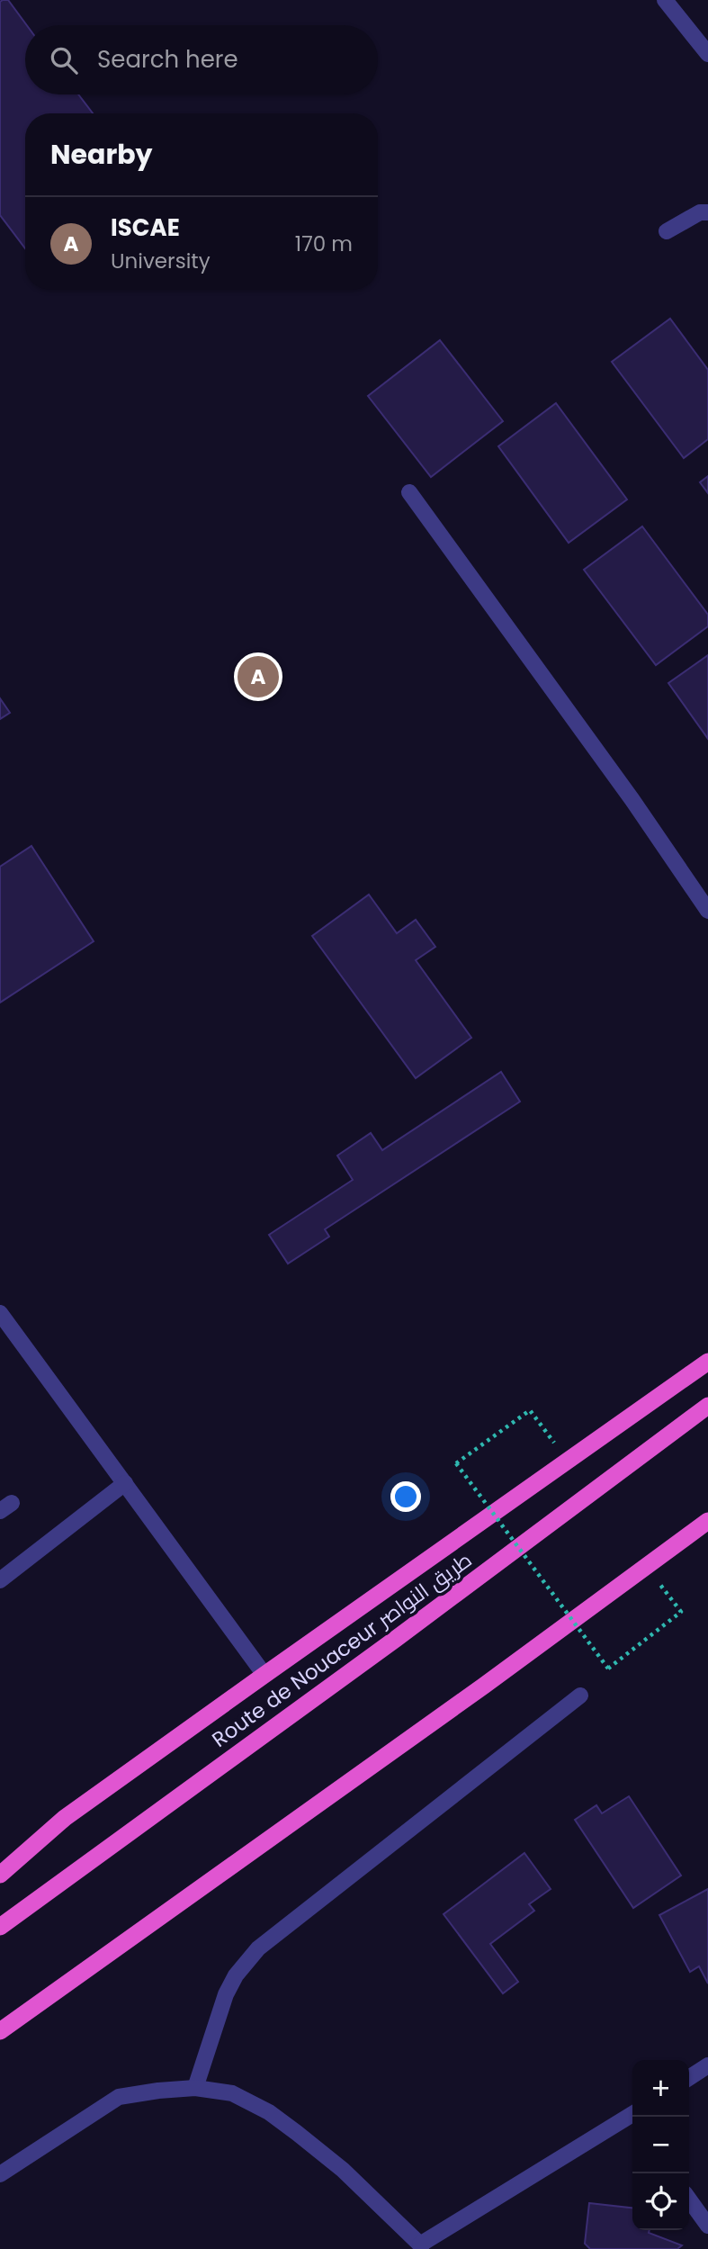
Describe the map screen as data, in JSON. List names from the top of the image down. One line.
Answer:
{"streets":{"highway":["Route de Nouaceur طريق النواصر"]},"page":{"search":"Search here","heading":"Nearby","list":[{"mark":"A","name":"ISCAE","note":"University","value":"170 m"}],"pins":"A","map_buttons":["+","−"]}}
